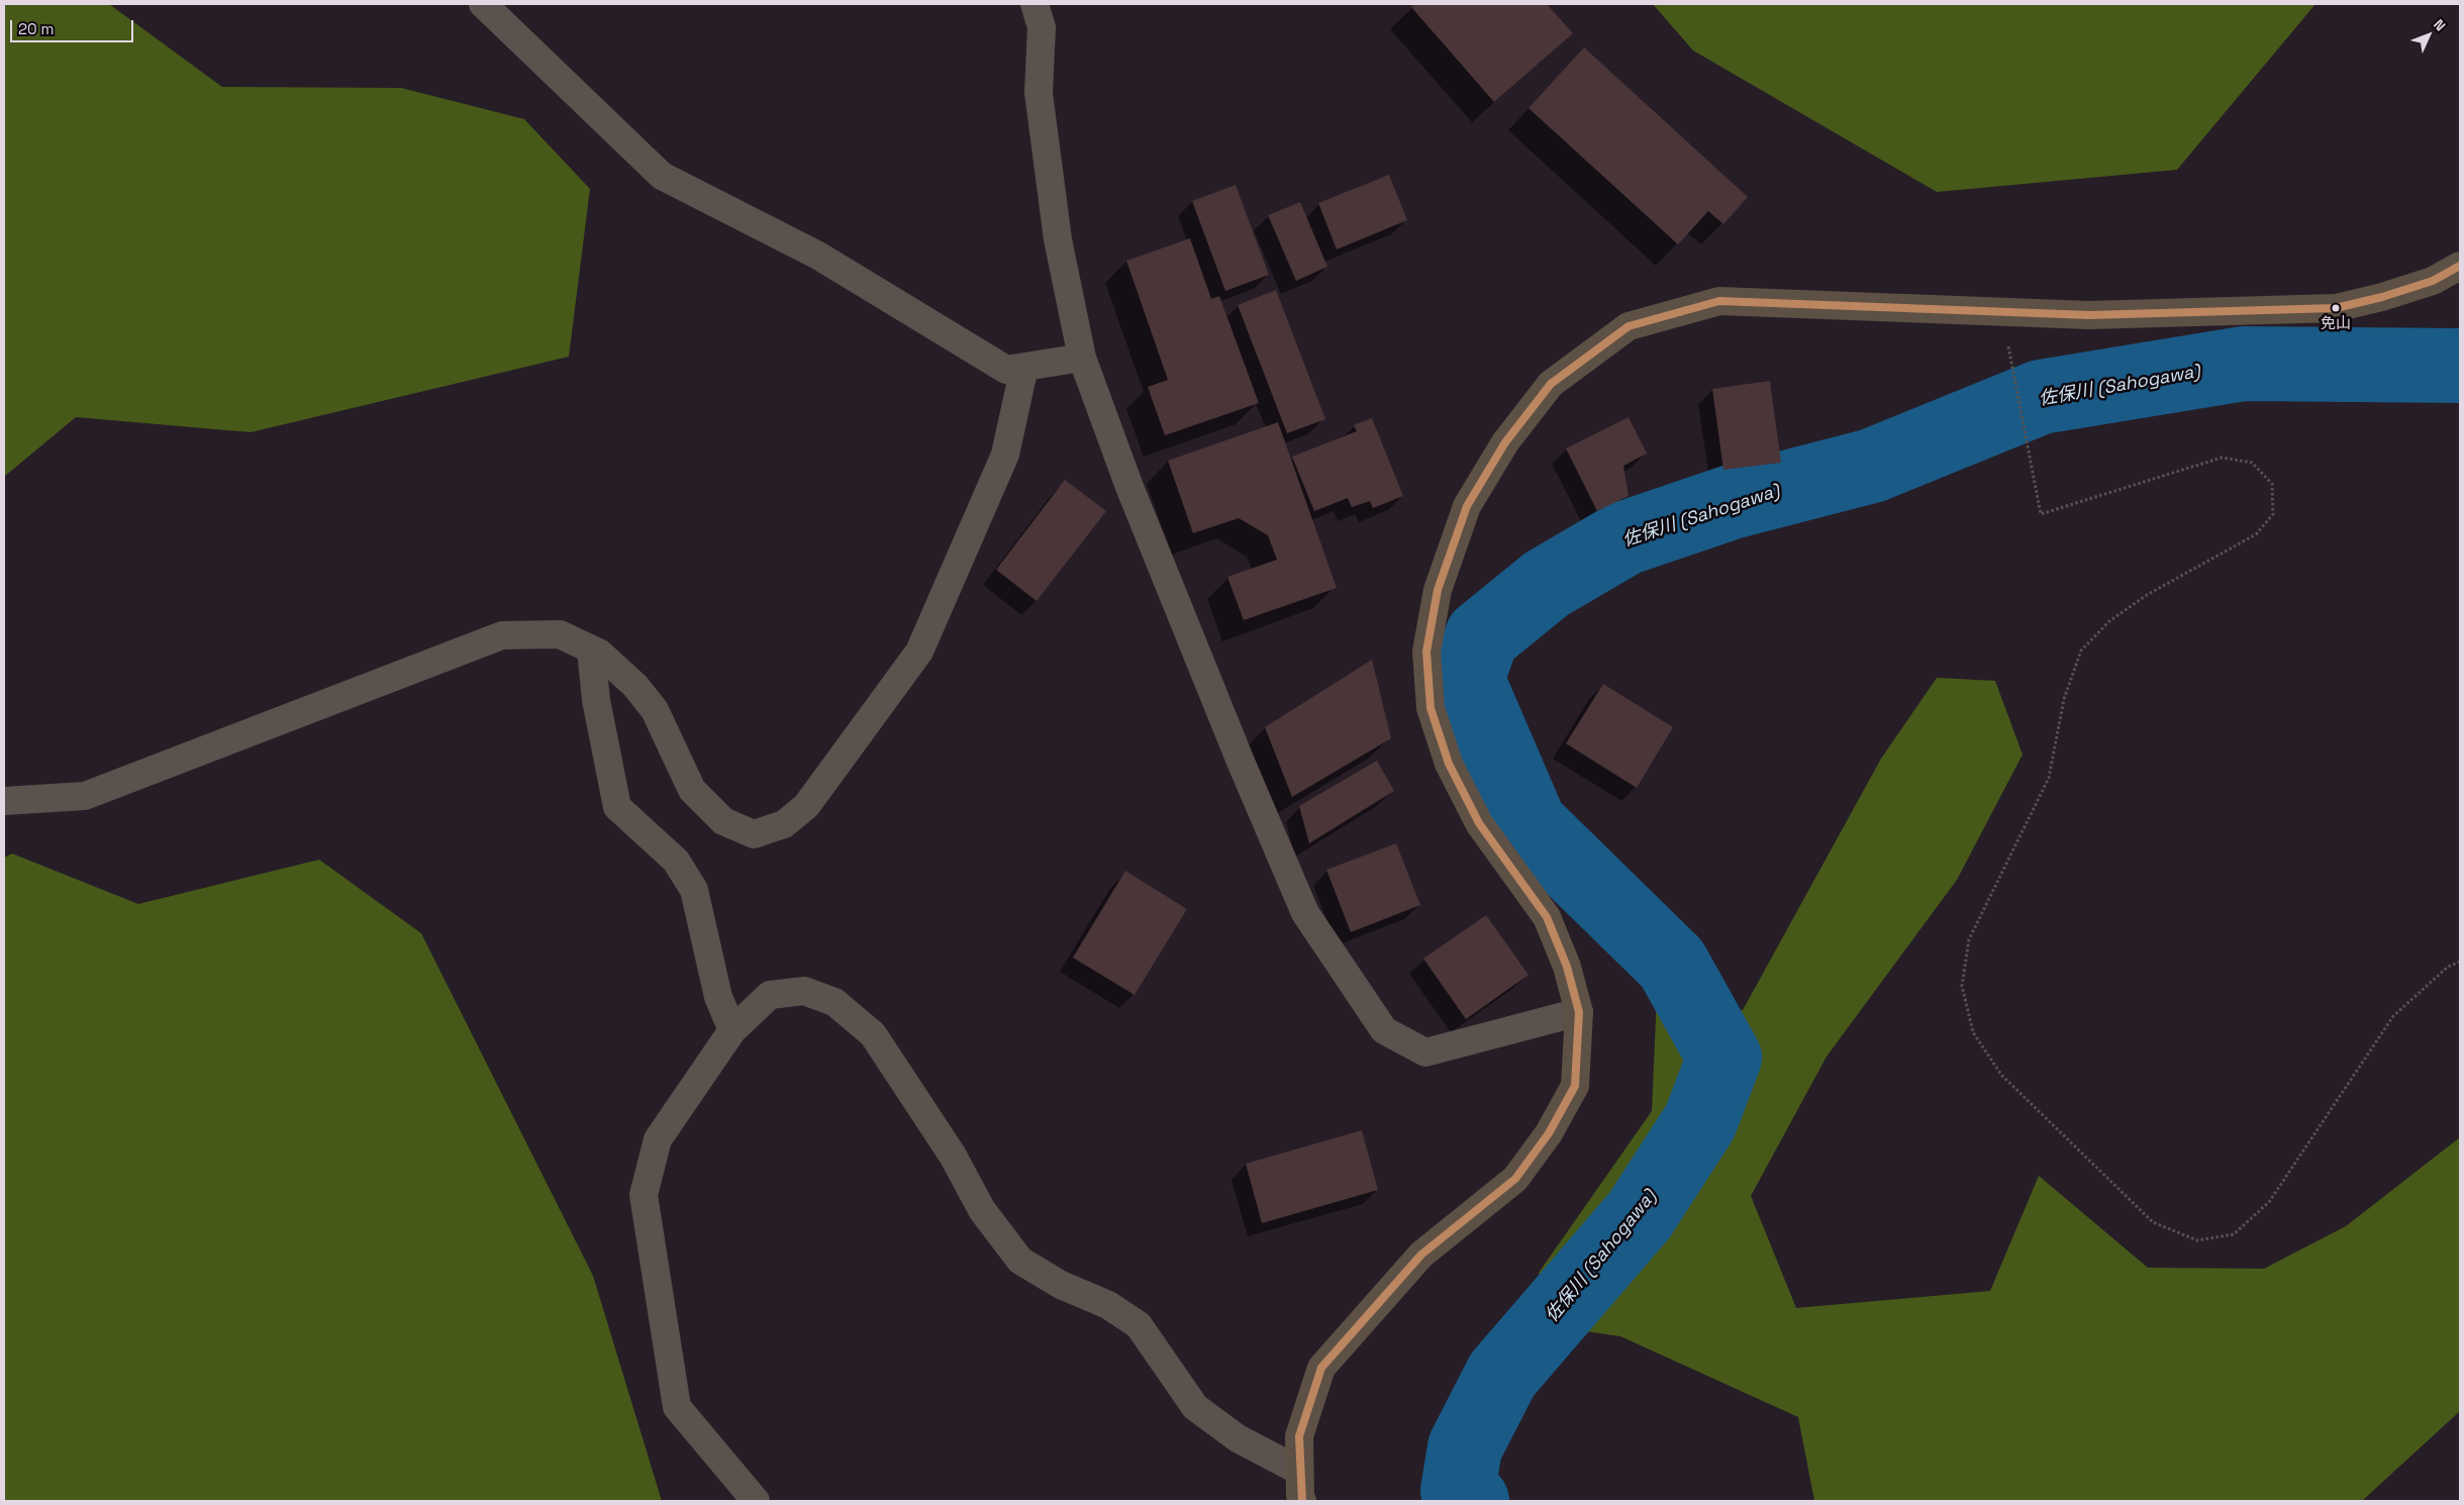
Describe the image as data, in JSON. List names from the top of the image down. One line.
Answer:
{"water":["佐保川 (Sahogawa)"],"places":["免山"],"scale_bar":"20 m","north":"top right"}
